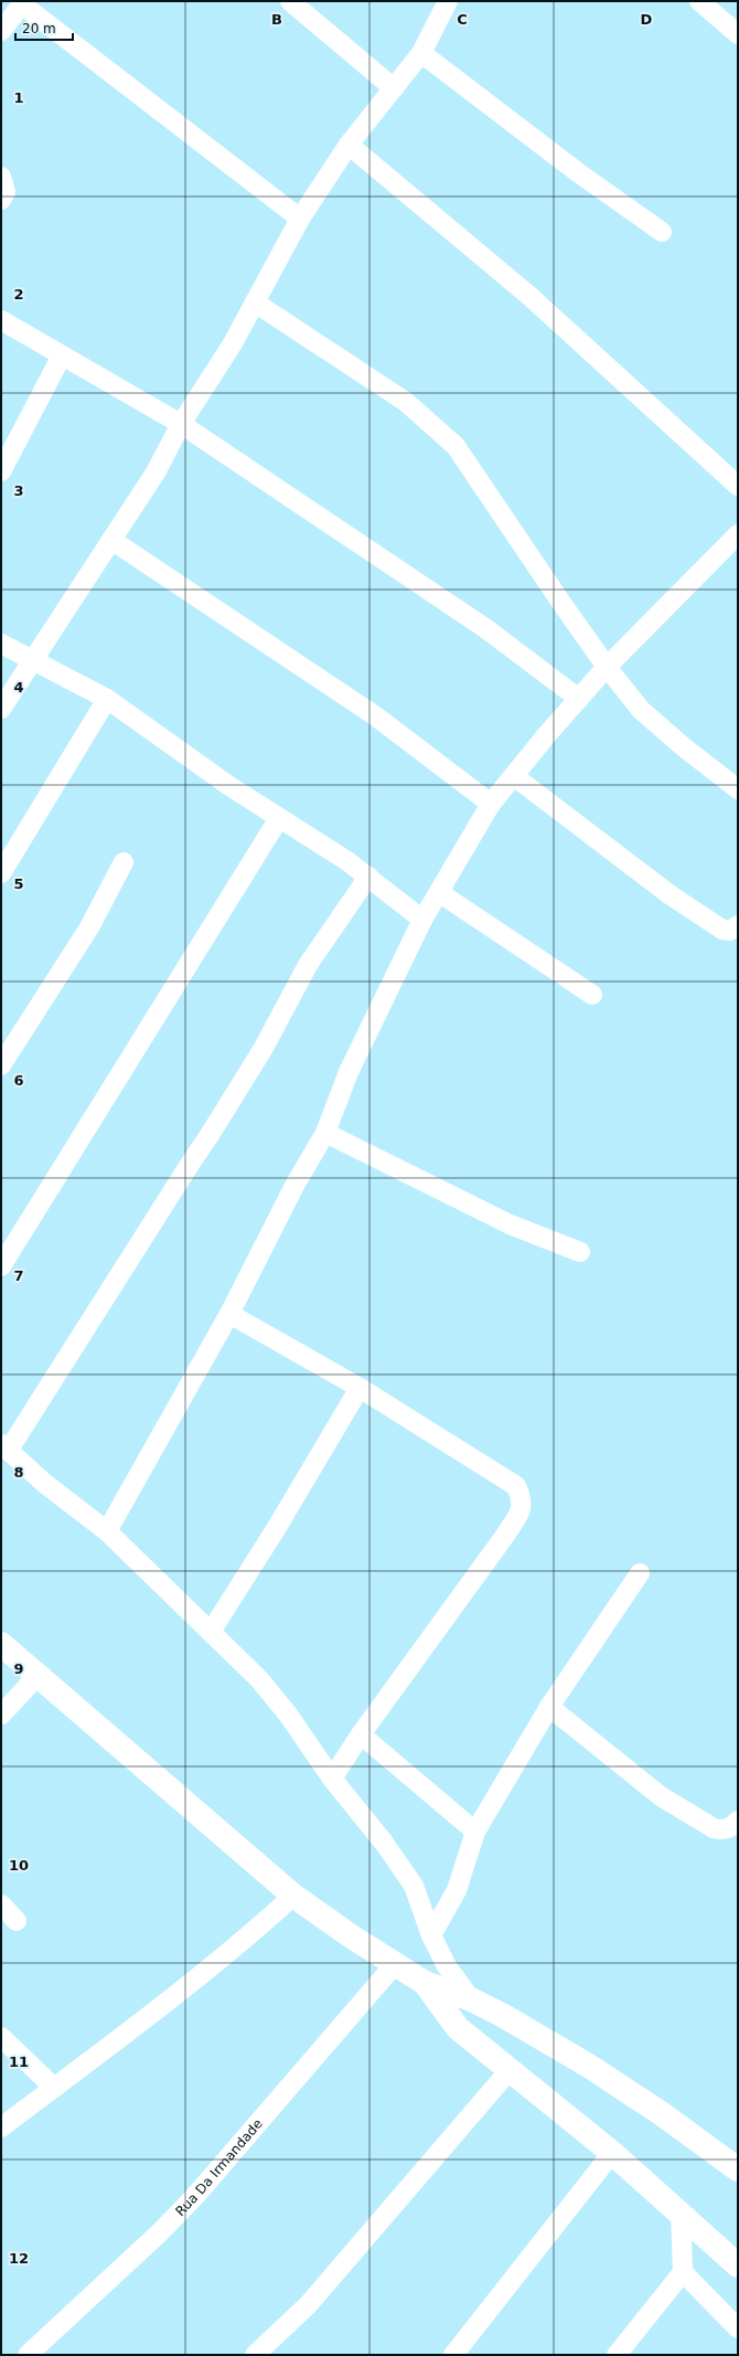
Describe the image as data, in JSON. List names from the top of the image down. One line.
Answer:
{"streets":{"street":["Rua Da Irmandade"]},"scale_bar":"20 m","grid":{"columns":["B","C","D"],"rows":["1","2","3","4","5","6","7","8","9","10","11","12"]}}
